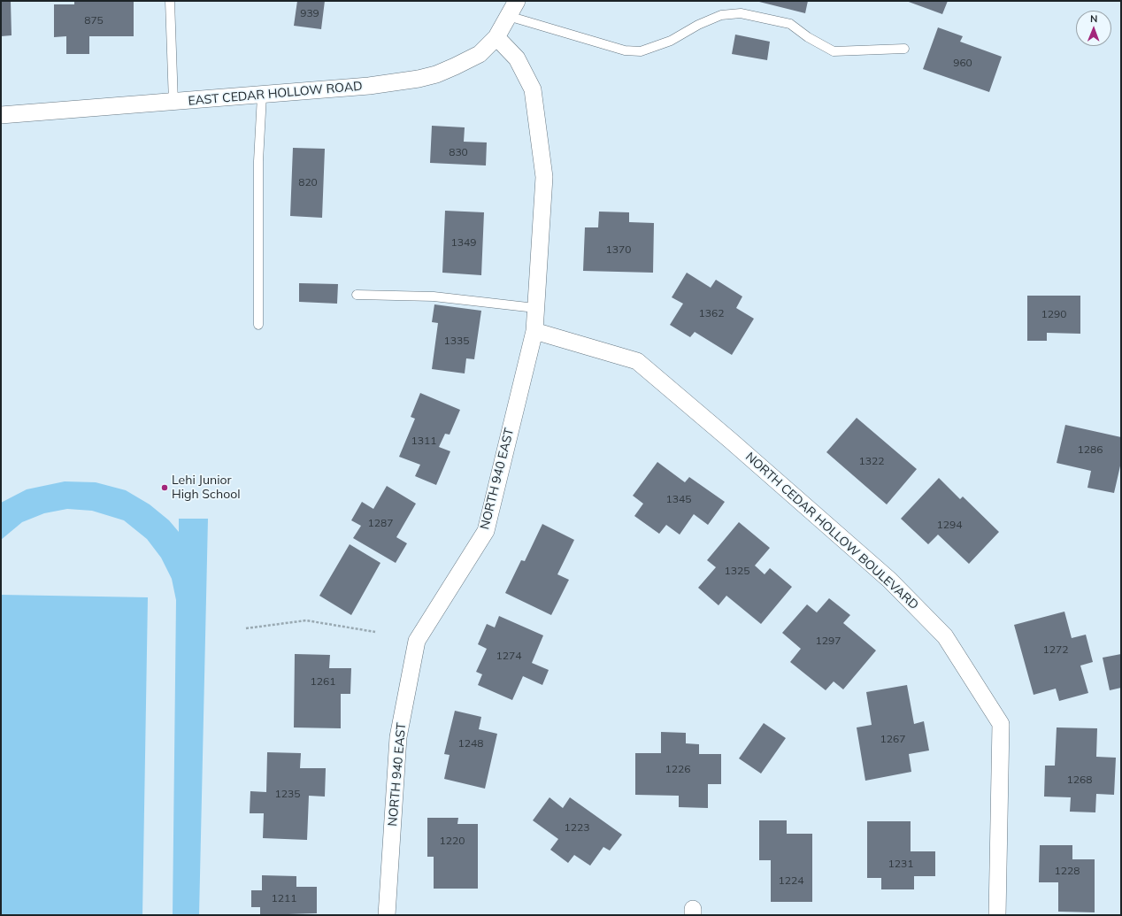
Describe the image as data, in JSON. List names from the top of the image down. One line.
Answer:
{"streets":{"street":["EAST CEDAR HOLLOW ROAD","NORTH 940 EAST","NORTH CEDAR HOLLOW BOULEVARD"]},"crossings":[["EAST CEDAR HOLLOW ROAD","NORTH 940 EAST"],["NORTH 940 EAST","NORTH CEDAR HOLLOW BOULEVARD"]],"places":["Lehi Junior High School"],"house_numbers":["939","875","960","830","820","1349","1370","1362","1290","1335","1311","1286","1322","1345","1287","1294","1325","1297","1272","1274","1261","1267","1248","1226","1268","1235","1223","1220","1231","1228","1224","1211"],"north":"top"}
